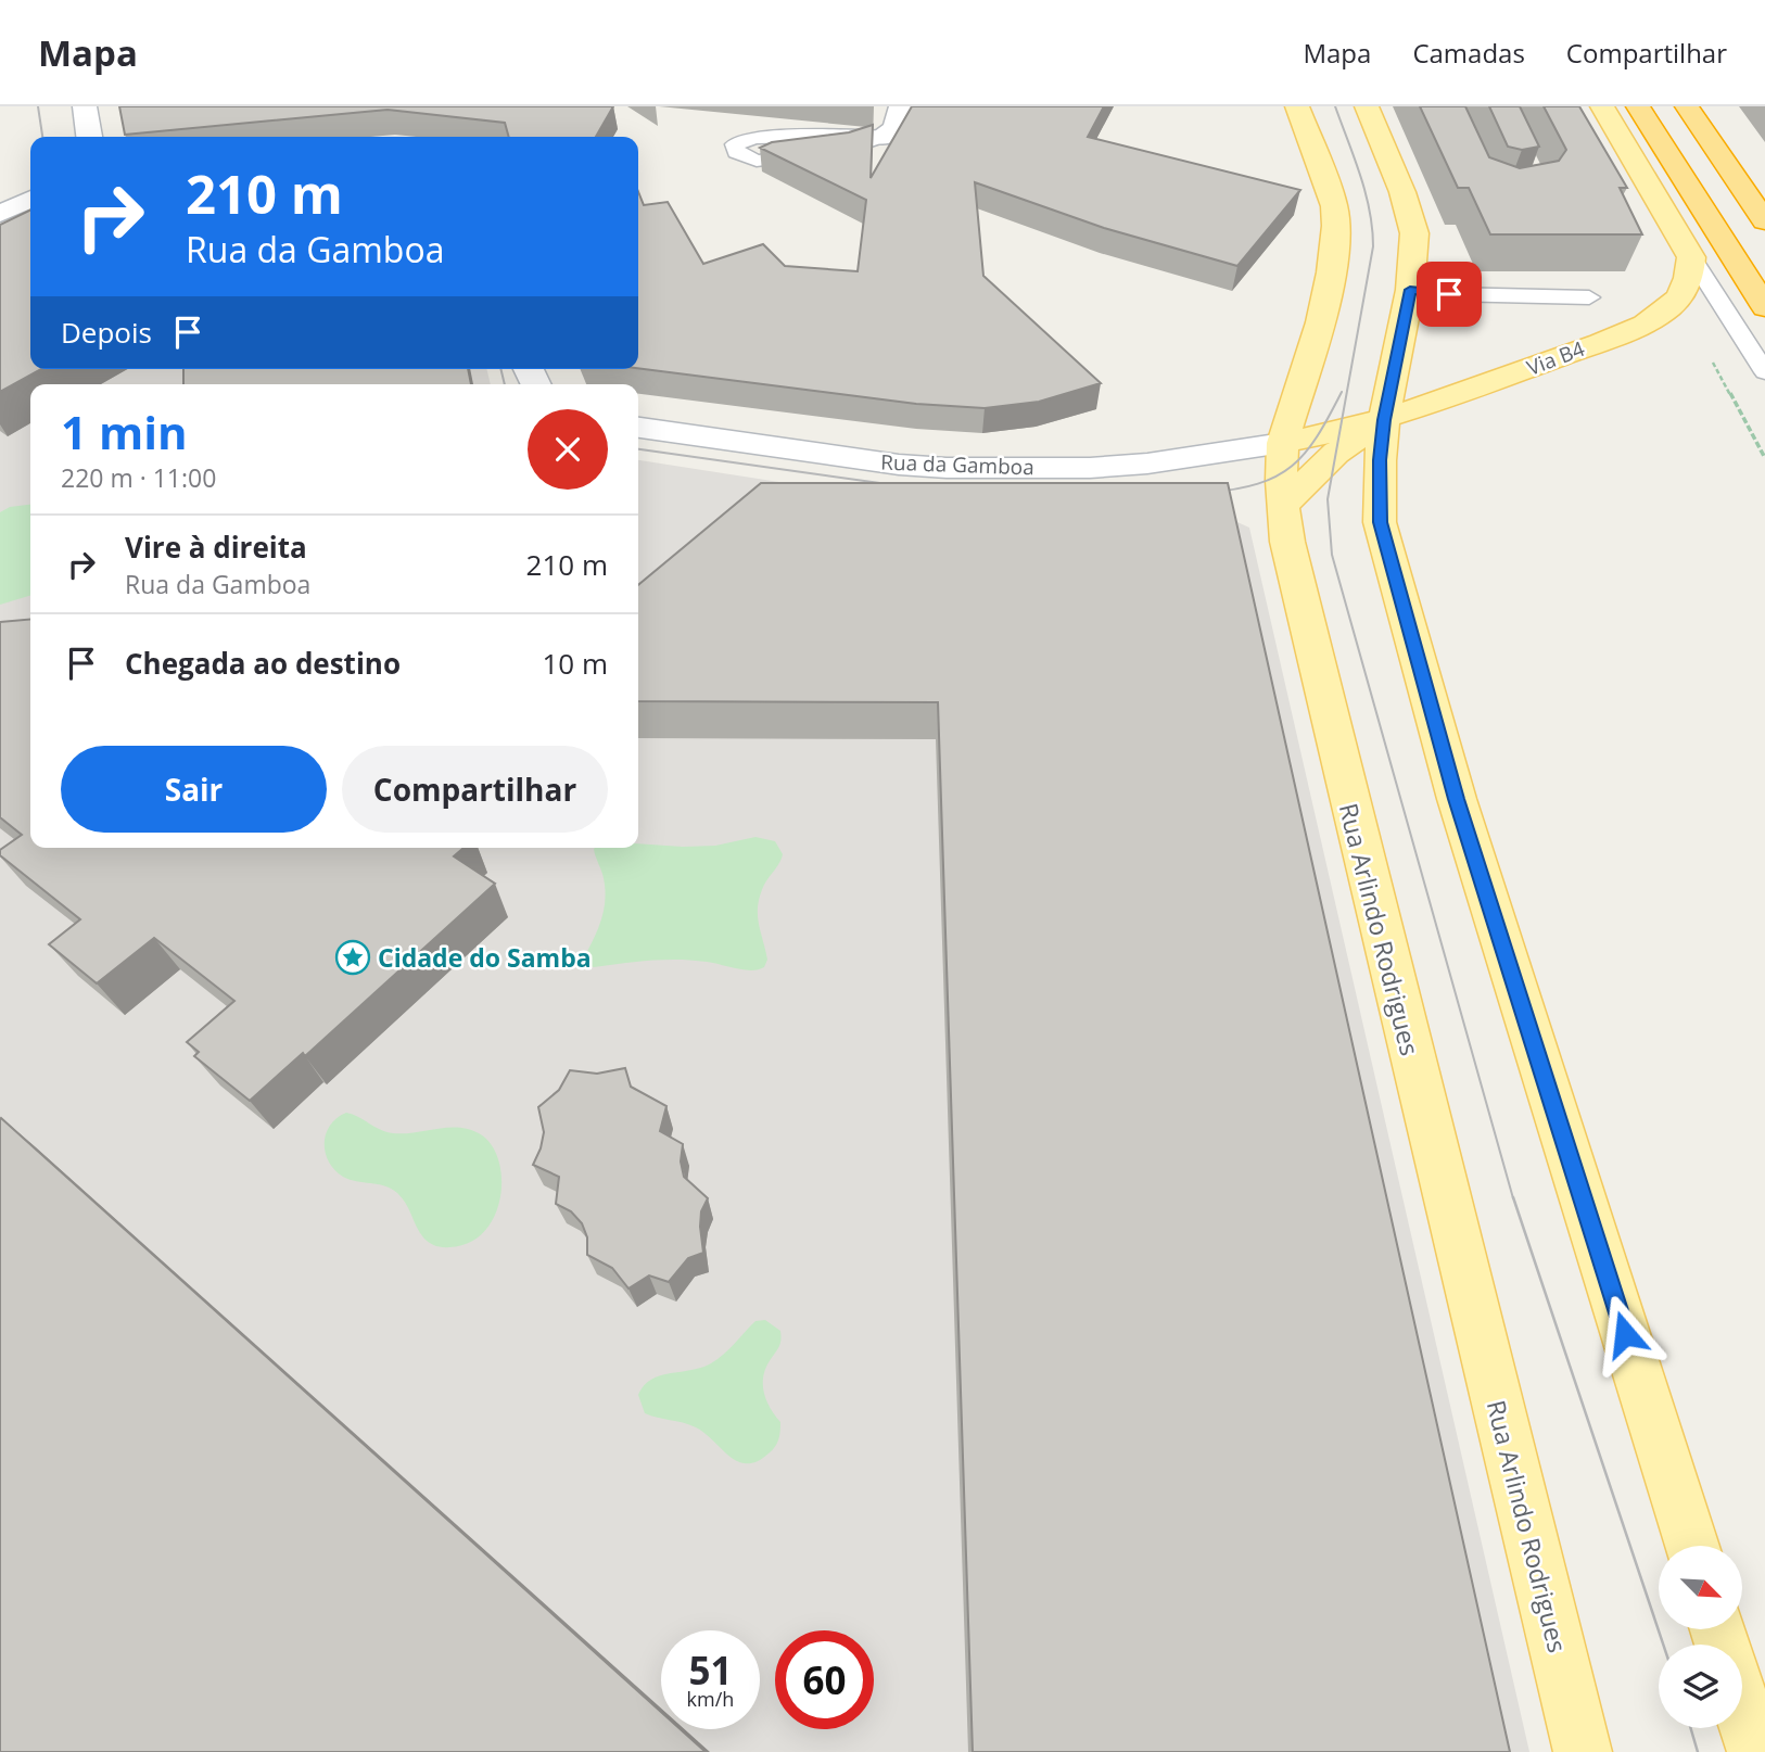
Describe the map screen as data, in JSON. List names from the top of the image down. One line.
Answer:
{"streets":{"main road":["Via B4","Rua Arlindo Rodrigues"],"street":["Rua da Gamboa"]},"crossings":[["Rua da Gamboa","Rua Arlindo Rodrigues"]],"places":{"place":["Cidade do Samba"]},"north":"bottom right","page":{"header":"Mapa","nav":["Mapa","Camadas","Compartilhar"],"turn":["210 m","Rua da Gamboa"],"then":"Depois","heading":["1 min","220 m · 11:00"],"list":[{"name":"Vire à direita","note":"Rua da Gamboa","value":"210 m"},{"name":"Chegada ao destino","value":"10 m"}],"buttons":["Sair","Compartilhar"],"speed":"51 km/h","limit":"60"}}
